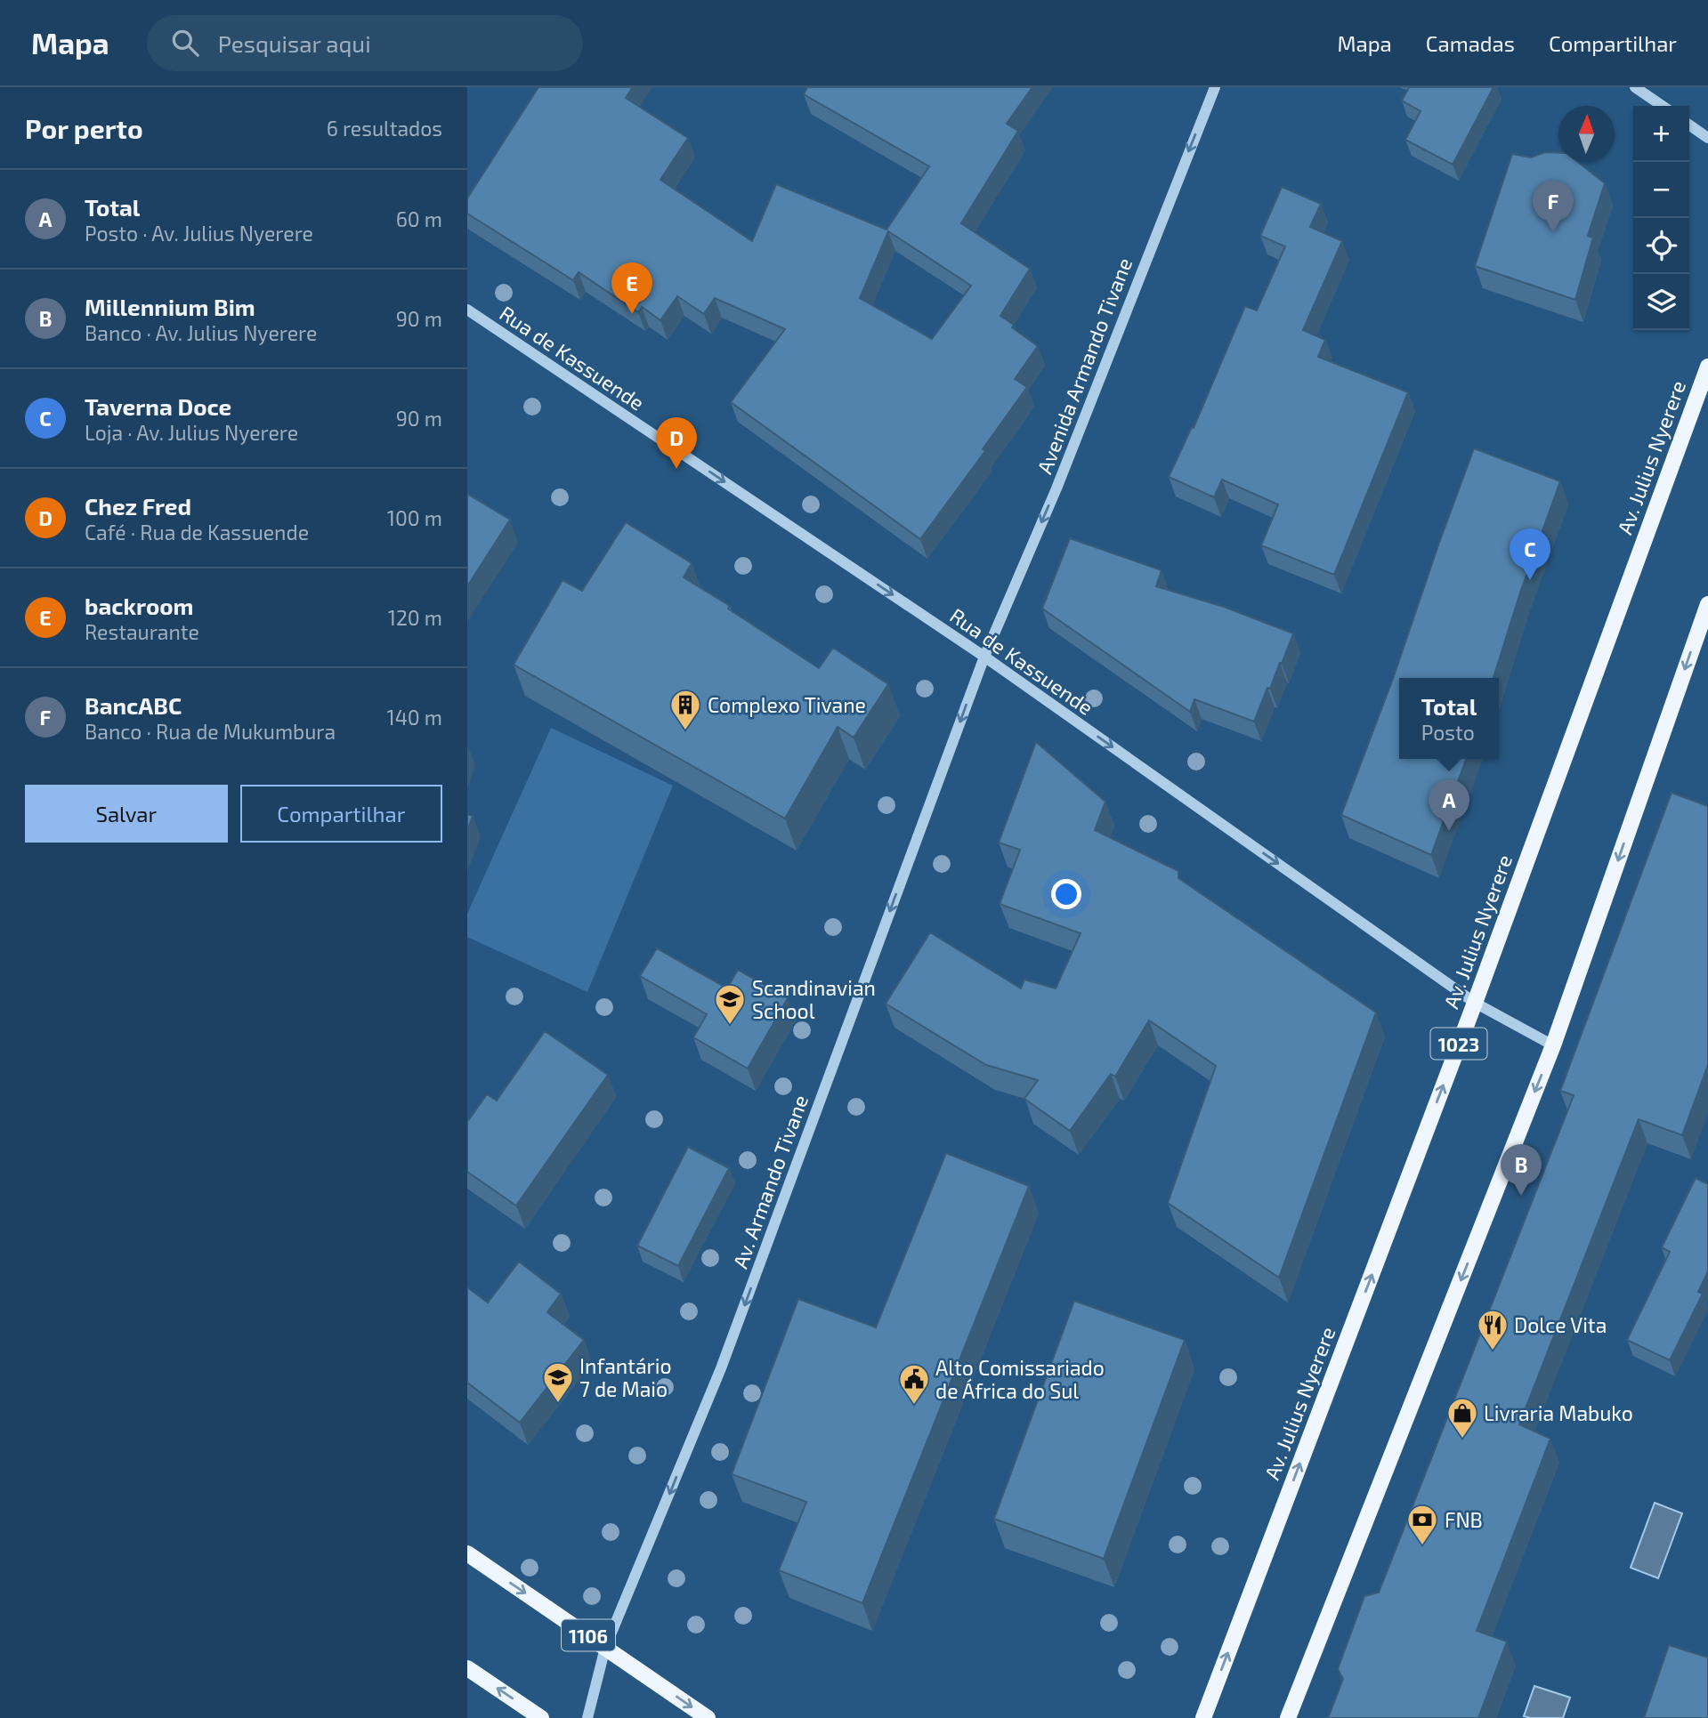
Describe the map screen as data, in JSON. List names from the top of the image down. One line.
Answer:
{"streets":{"main road":["Av. Julius Nyerere","1023","1106"],"street":["Rua de Kassuende","Avenida Armando Tivane","Av. Armando Tivane"]},"crossings":[["Rua de Kassuende","Avenida Armando Tivane"],["Rua de Kassuende","Av. Julius Nyerere"],["Rua de Kassuende","Av. Armando Tivane"],["Avenida Armando Tivane","Av. Armando Tivane"],["Av. Armando Tivane","1106"]],"one_way":["Rua de Kassuende","Avenida Armando Tivane","Av. Armando Tivane"],"places":{"building":["Complexo Tivane"],"school or university":["Scandinavian School","Infantário 7 de Maio"],"restaurant":["Dolce Vita"],"public building":["Alto Comissariado de África do Sul"],"shop":["Livraria Mabuko"],"bank":["FNB"]},"north":"top","page":{"header":"Mapa","search":"Pesquisar aqui","nav":["Mapa","Camadas","Compartilhar"],"heading":["Por perto","6 resultados"],"map_buttons":["+","−"],"list":[{"mark":"A","name":"Total","note":"Posto · Av. Julius Nyerere","value":"60 m"},{"mark":"B","name":"Millennium Bim","note":"Banco · Av. Julius Nyerere","value":"90 m"},{"mark":"C","name":"Taverna Doce","note":"Loja · Av. Julius Nyerere","value":"90 m"},{"mark":"D","name":"Chez Fred","note":"Café · Rua de Kassuende","value":"100 m"},{"mark":"E","name":"backroom","note":"Restaurante","value":"120 m"},{"mark":"F","name":"BancABC","note":"Banco · Rua de Mukumbura","value":"140 m"}],"pins":["F","E","D","C","A","B"],"popup":["Total","Posto"],"buttons":["Salvar","Compartilhar"]}}
